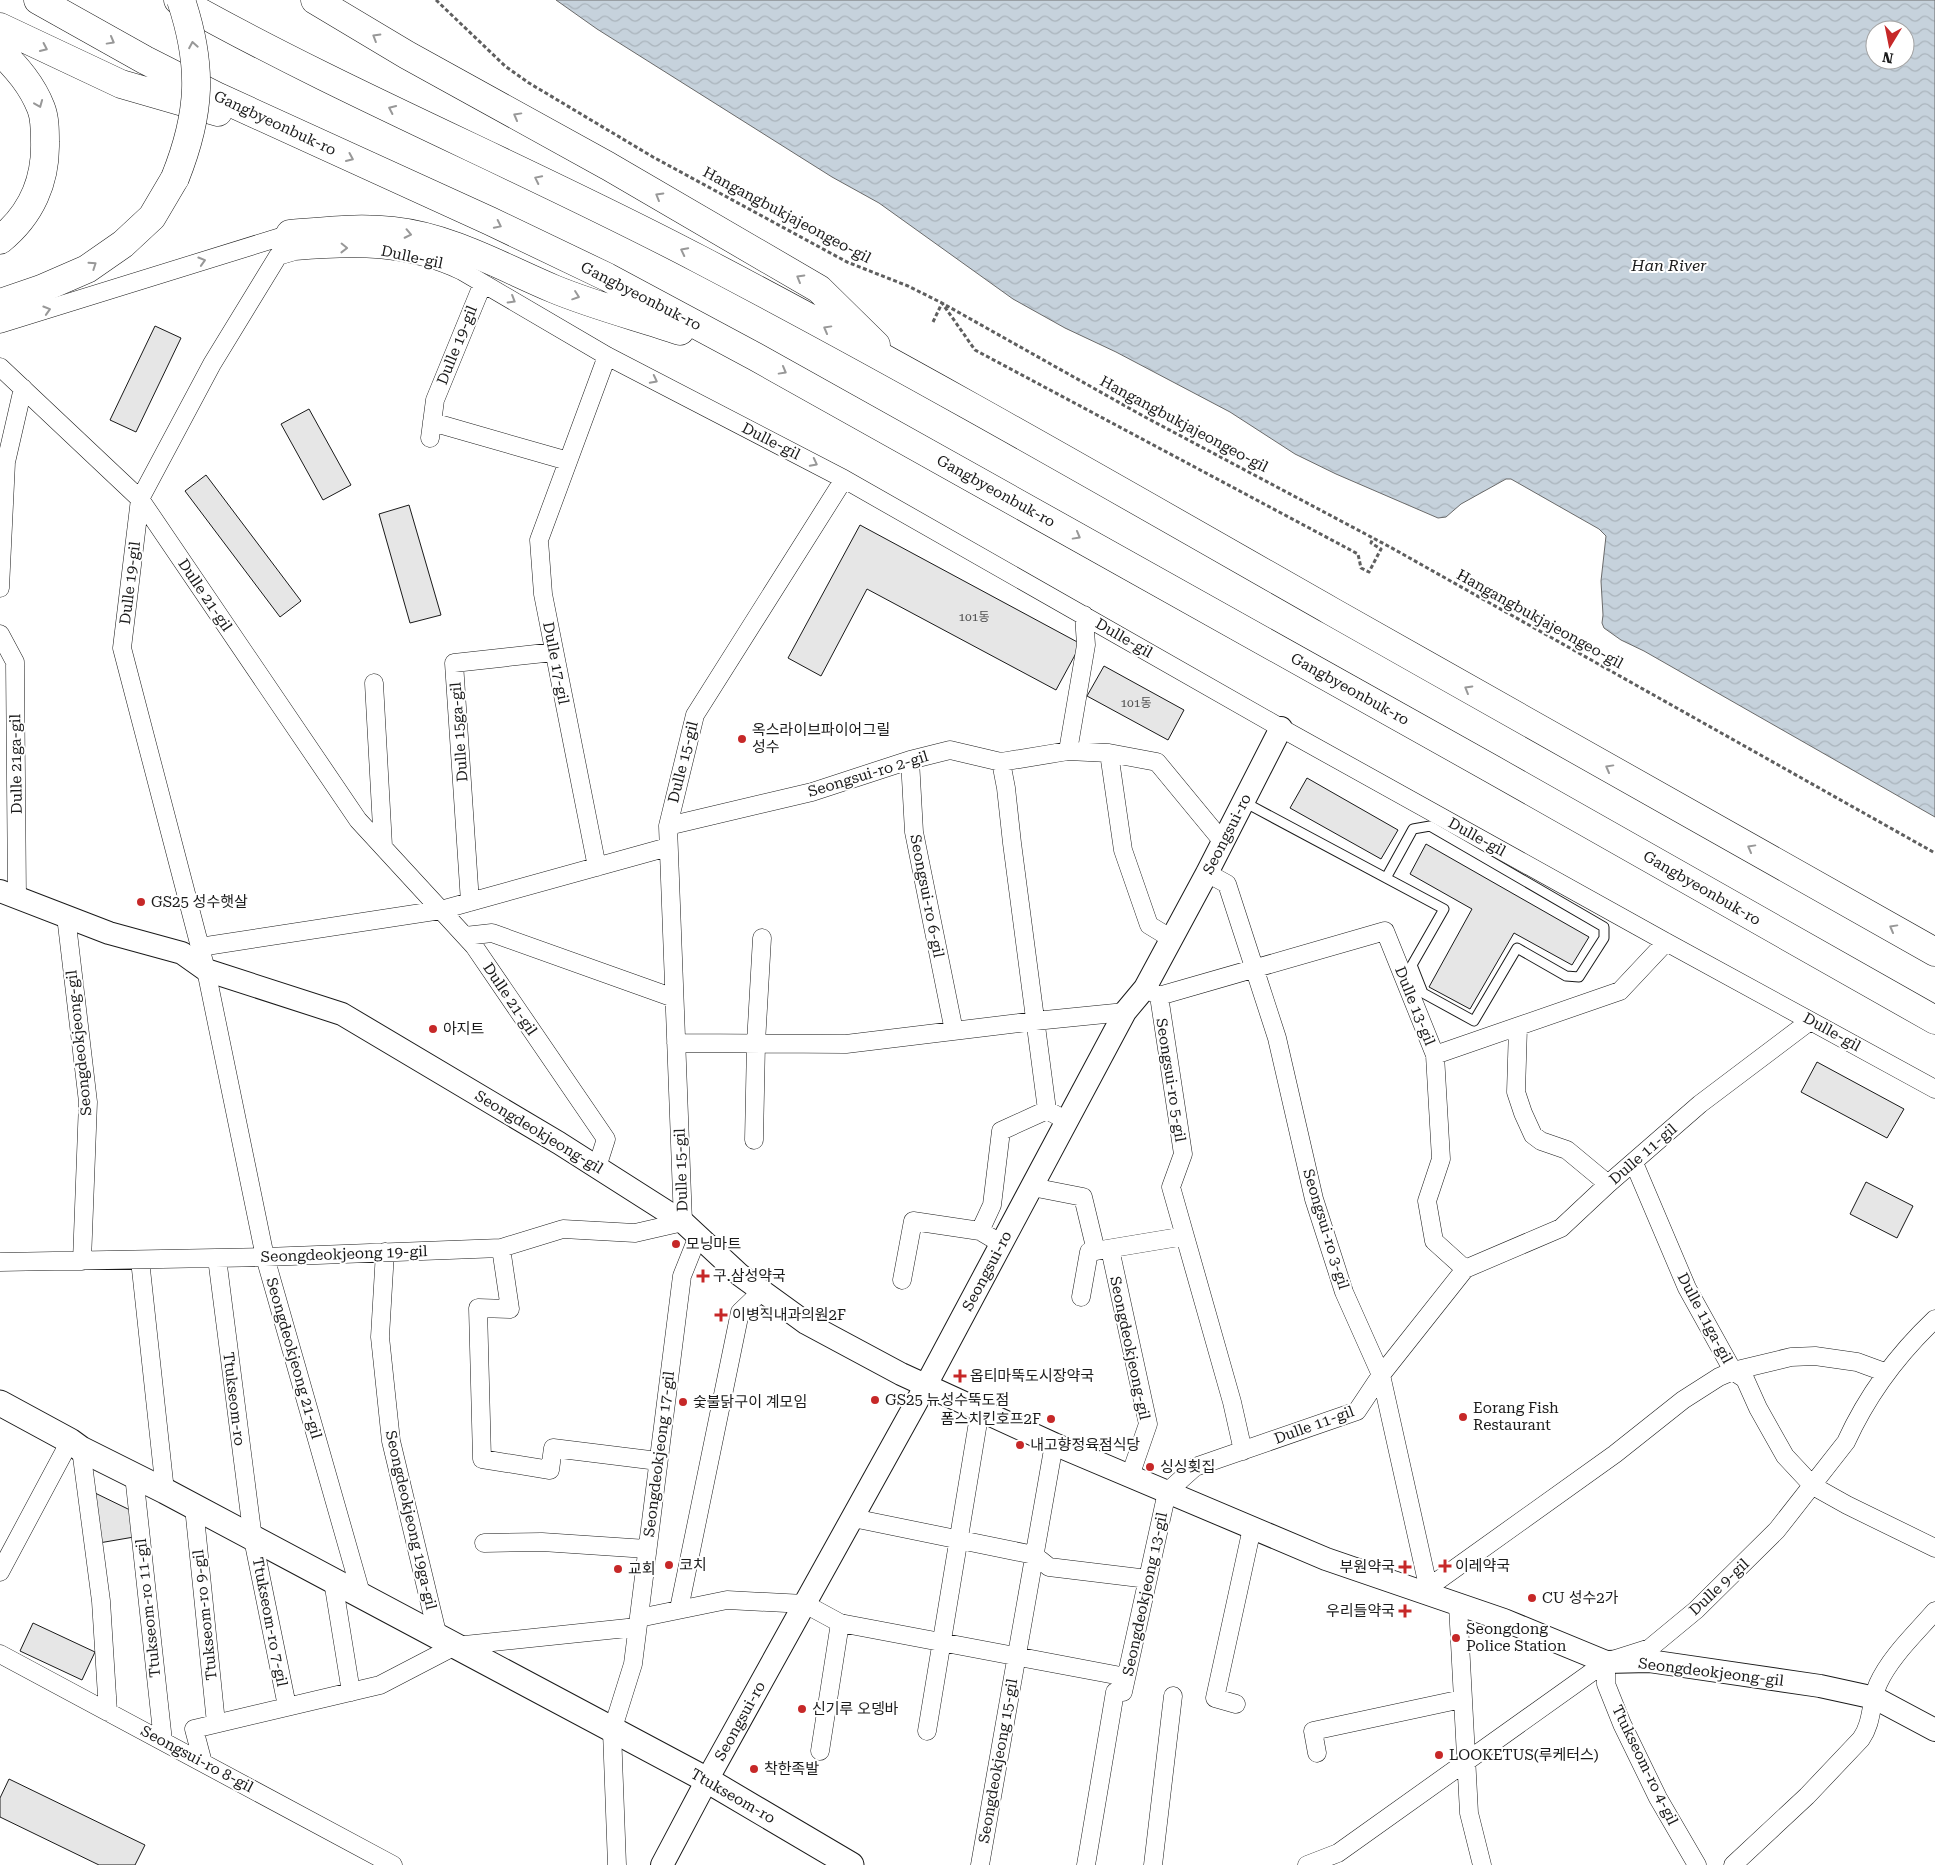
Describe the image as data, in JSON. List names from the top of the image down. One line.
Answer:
{"streets":{"highway":["Gangbyeonbuk-ro"],"main road":["Ttukseom-ro"],"street":["Dulle-gil","Dulle 19-gil","Dulle 21-gil","Dulle 17-gil","Dulle 15ga-gil","Dulle 15-gil","Dulle 21ga-gil","Seongsui-ro 2-gil","Seongsui-ro","Seongsui-ro 6-gil","Dulle 13-gil","Seongdeokjeong-gil","Seongsui-ro 5-gil","Dulle 11-gil","Seongsui-ro 3-gil","Seongdeokjeong 19-gil","Dulle 11ga-gil","Seongdeokjeong 21-gil","Seongdeokjeong 17-gil","Seongdeokjeong 19ga-gil","Dulle 9-gil","Seongdeokjeong 13-gil","Ttukseom-ro 11-gil","Ttukseom-ro 9-gil","Ttukseom-ro 7-gil","Seongsui-ro 8-gil","Seongdeokjeong 15-gil","Ttukseom-ro 4-gil"],"path":["Hangangbukjajeongeo-gil"]},"crossings":[["Dulle-gil","Dulle 19-gil"],["Dulle-gil","Dulle 17-gil"],["Dulle-gil","Dulle 15-gil"],["Dulle-gil","Seongsui-ro"],["Dulle-gil","Dulle 13-gil"],["Dulle-gil","Dulle 11-gil"],["Dulle 19-gil","Dulle 21-gil"],["Dulle 19-gil","Dulle 17-gil"],["Dulle 19-gil","Seongdeokjeong-gil"],["Dulle 19-gil","Seongdeokjeong 21-gil"],["Dulle 21-gil","Seongdeokjeong-gil"],["Dulle 17-gil","Dulle 15ga-gil"],["Dulle 15-gil","Seongsui-ro 2-gil"],["Dulle 15-gil","Seongdeokjeong-gil"],["Dulle 15-gil","Seongdeokjeong 19-gil"],["Dulle 15-gil","Seongdeokjeong 17-gil"],["Dulle 21ga-gil","Seongdeokjeong-gil"],["Seongsui-ro 2-gil","Seongsui-ro"],["Seongsui-ro 2-gil","Seongsui-ro 6-gil"],["Seongsui-ro","Dulle 13-gil"],["Seongsui-ro","Seongdeokjeong-gil"],["Seongsui-ro","Seongsui-ro 5-gil"],["Seongsui-ro","Seongsui-ro 3-gil"],["Seongsui-ro","Ttukseom-ro"],["Dulle 13-gil","Seongsui-ro 5-gil"],["Dulle 13-gil","Seongsui-ro 3-gil"],["Seongdeokjeong-gil","Dulle 11-gil"],["Seongdeokjeong-gil","Seongsui-ro 3-gil"],["Seongdeokjeong-gil","Seongdeokjeong 19-gil"],["Seongdeokjeong-gil","Seongdeokjeong 21-gil"],["Seongdeokjeong-gil","Seongdeokjeong 17-gil"],["Seongdeokjeong-gil","Dulle 9-gil"],["Seongdeokjeong-gil","Seongdeokjeong 13-gil"],["Seongdeokjeong-gil","Seongdeokjeong 15-gil"],["Seongdeokjeong-gil","Ttukseom-ro 4-gil"],["Seongsui-ro 5-gil","Dulle 11-gil"],["Dulle 11-gil","Seongsui-ro 3-gil"],["Dulle 11-gil","Dulle 11ga-gil"],["Dulle 11-gil","Seongdeokjeong 13-gil"],["Seongdeokjeong 19-gil","Seongdeokjeong 21-gil"],["Seongdeokjeong 19-gil","Ttukseom-ro"],["Seongdeokjeong 19-gil","Seongdeokjeong 17-gil"],["Seongdeokjeong 19-gil","Seongdeokjeong 19ga-gil"],["Dulle 11ga-gil","Dulle 9-gil"],["Seongdeokjeong 21-gil","Ttukseom-ro"],["Ttukseom-ro","Seongdeokjeong 17-gil"],["Ttukseom-ro","Seongdeokjeong 19ga-gil"],["Ttukseom-ro","Ttukseom-ro 11-gil"],["Ttukseom-ro","Ttukseom-ro 9-gil"],["Ttukseom-ro","Ttukseom-ro 7-gil"],["Dulle 9-gil","Ttukseom-ro 4-gil"],["Ttukseom-ro 11-gil","Seongsui-ro 8-gil"]],"one_way":["Dulle-gil"],"water":["Han River"],"places":{"other":["옥스라이브파이어그릴 성수","GS25 성수햇살","아지트","모닝마트","GS25 뉴성수뚝도점","숯불닭구이 계모임","Eorang Fish Restaurant","폼스치킨호프2F","내고향정육점식당","싱싱횟집","코치","교회","CU 성수2가","Seongdong Police Station","신기루 오뎅바","LOOKETUS(루케터스)","착한족발"],"health":["구.삼성약국","이병직내과의원2F","옵티마뚝도시장약국","이레약국","부원약국","우리들약국"]},"house_numbers":["101동","101동"],"north":"bottom"}
